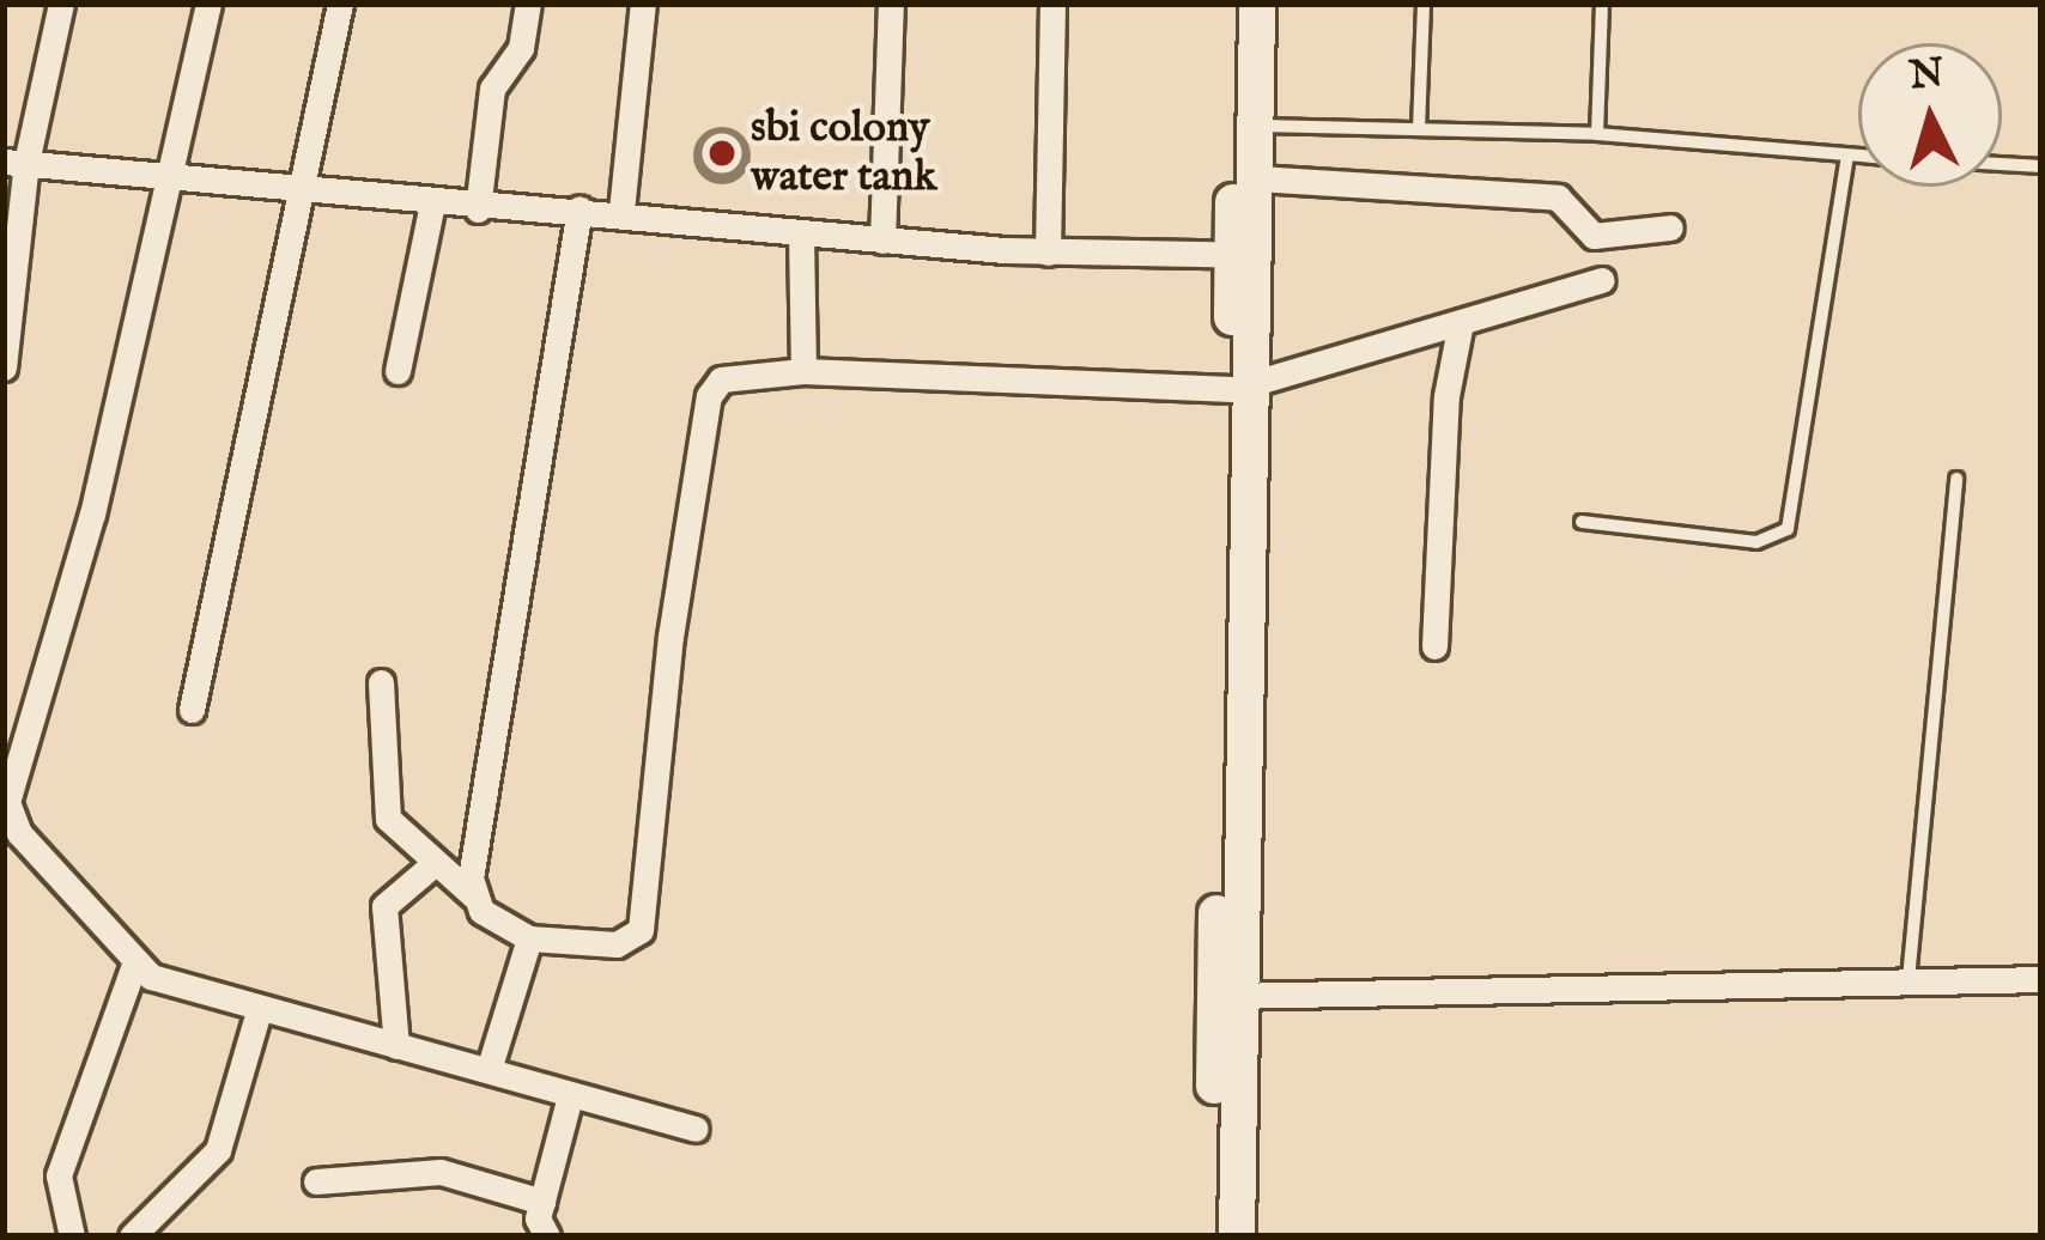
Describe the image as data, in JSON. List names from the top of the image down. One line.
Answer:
{"places":["sbi colony water tank"],"north":"top"}
